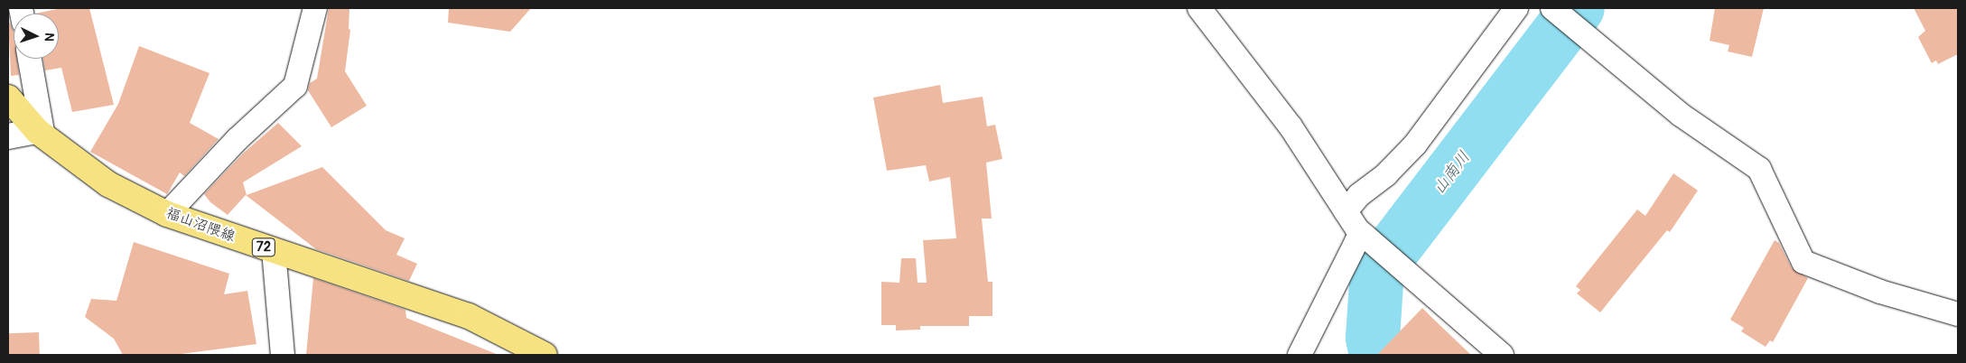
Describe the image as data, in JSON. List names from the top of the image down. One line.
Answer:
{"streets":{"main road":["福山沼隈線","72"]},"water":["山南川"],"north":"right"}
